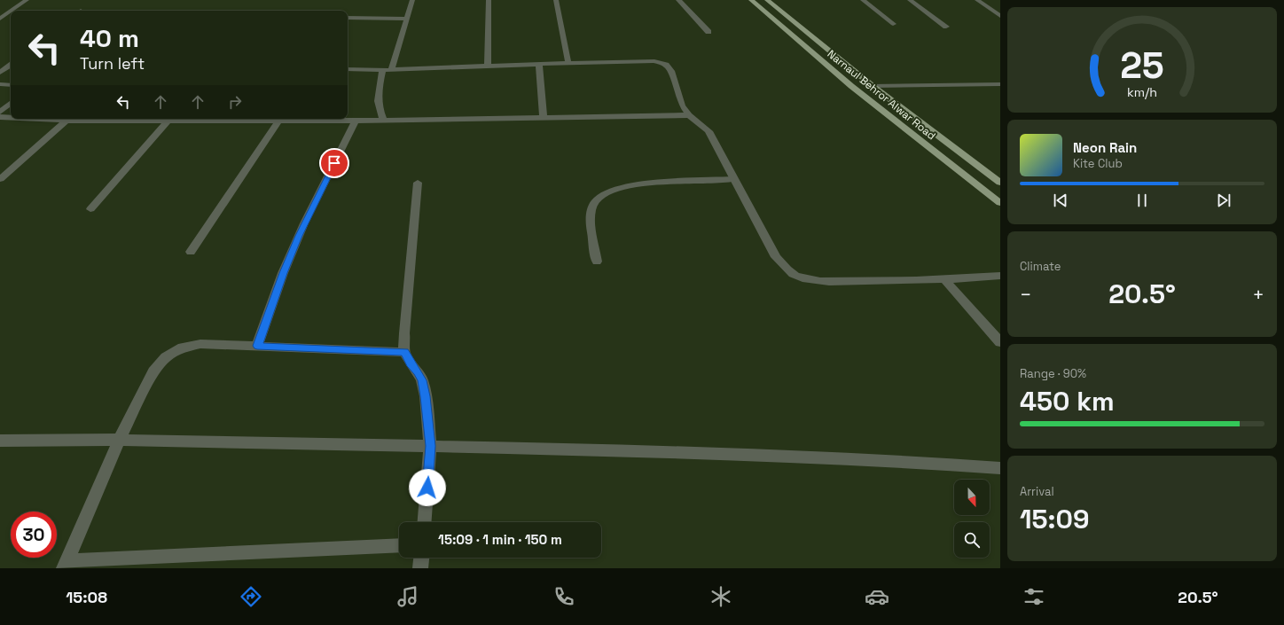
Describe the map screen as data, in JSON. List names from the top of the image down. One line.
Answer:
{"streets":{"main road":["Narnaul Behror Alwar Road"]},"north":"bottom","page":{"turn":["40 m","Turn left"],"song":["Neon Rain","Kite Club"],"tile":["Climate",["Range · 90%","450 km"],["Arrival","15:09"]],"heat":["−","20.5°","+"],"limit":"30","trip":"15:09 · 1 min · 150 m","tabs":["15:08","20.5°"],"gauge":["25","km/h"]}}
